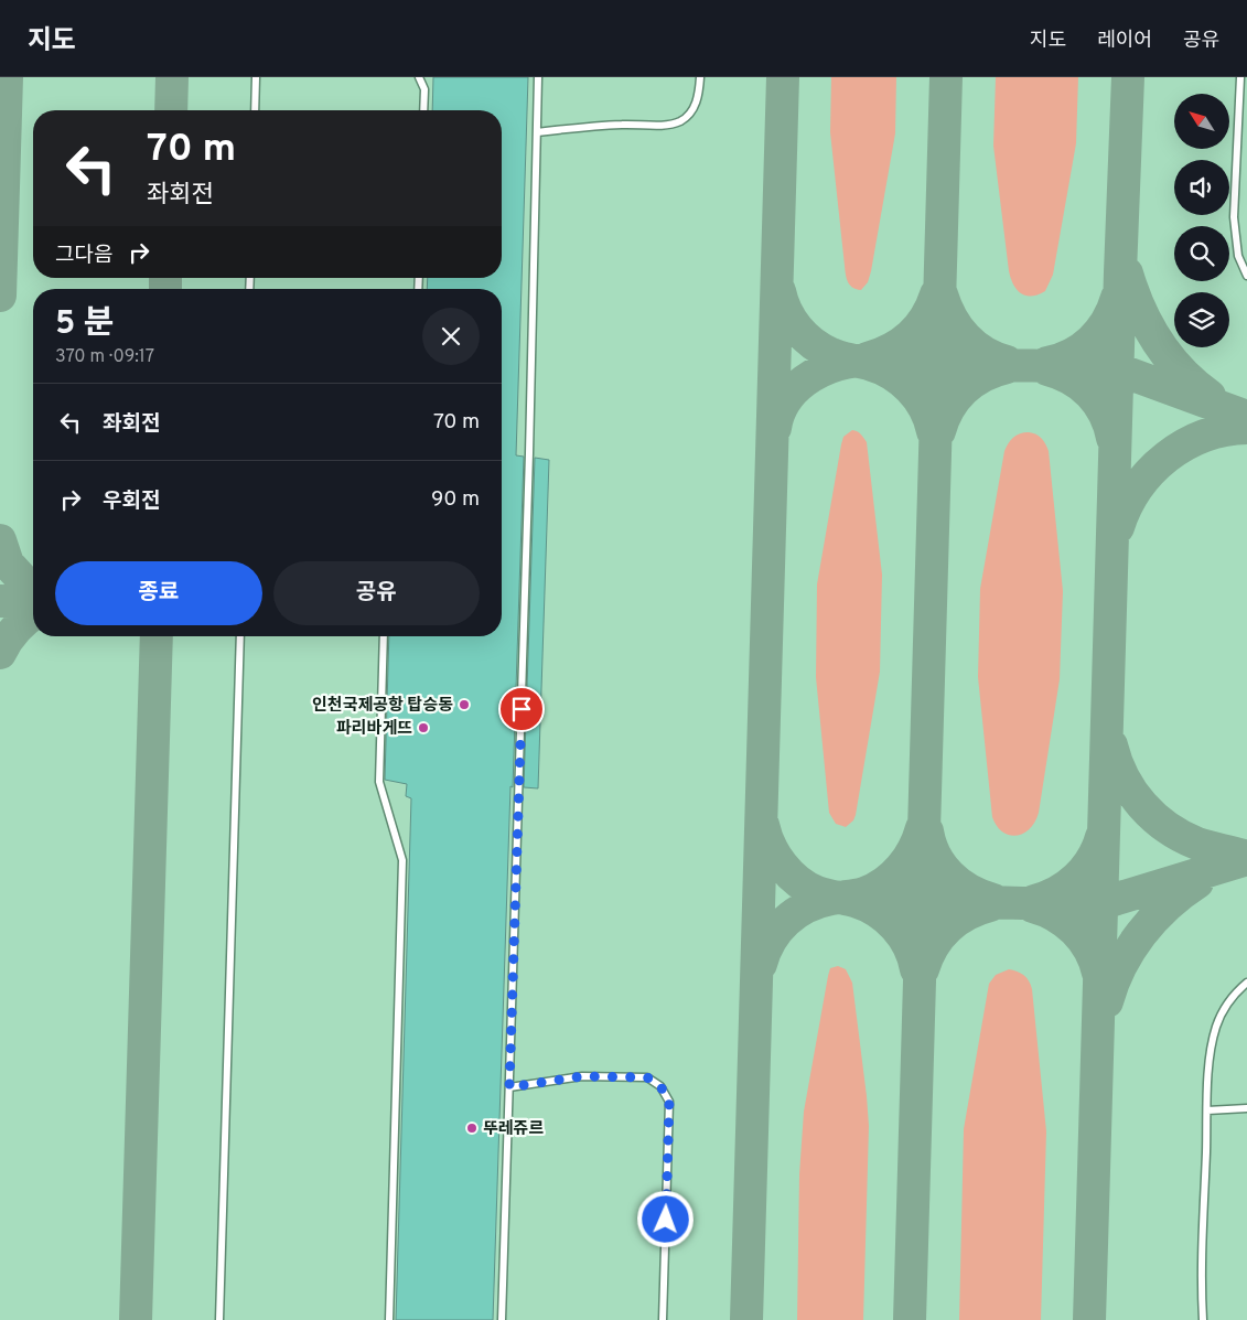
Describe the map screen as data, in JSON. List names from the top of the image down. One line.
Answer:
{"places":["인천국제공항 탑승동","파리바게뜨","뚜레쥬르"],"north":"top left","page":{"header":"지도","nav":["지도","레이어","공유"],"turn":["70 m","좌회전"],"then":"그다음","heading":["5 분","370 m · 09:17"],"list":[{"name":"좌회전","value":"70 m"},{"name":"우회전","value":"90 m"}],"buttons":["종료","공유"]}}
